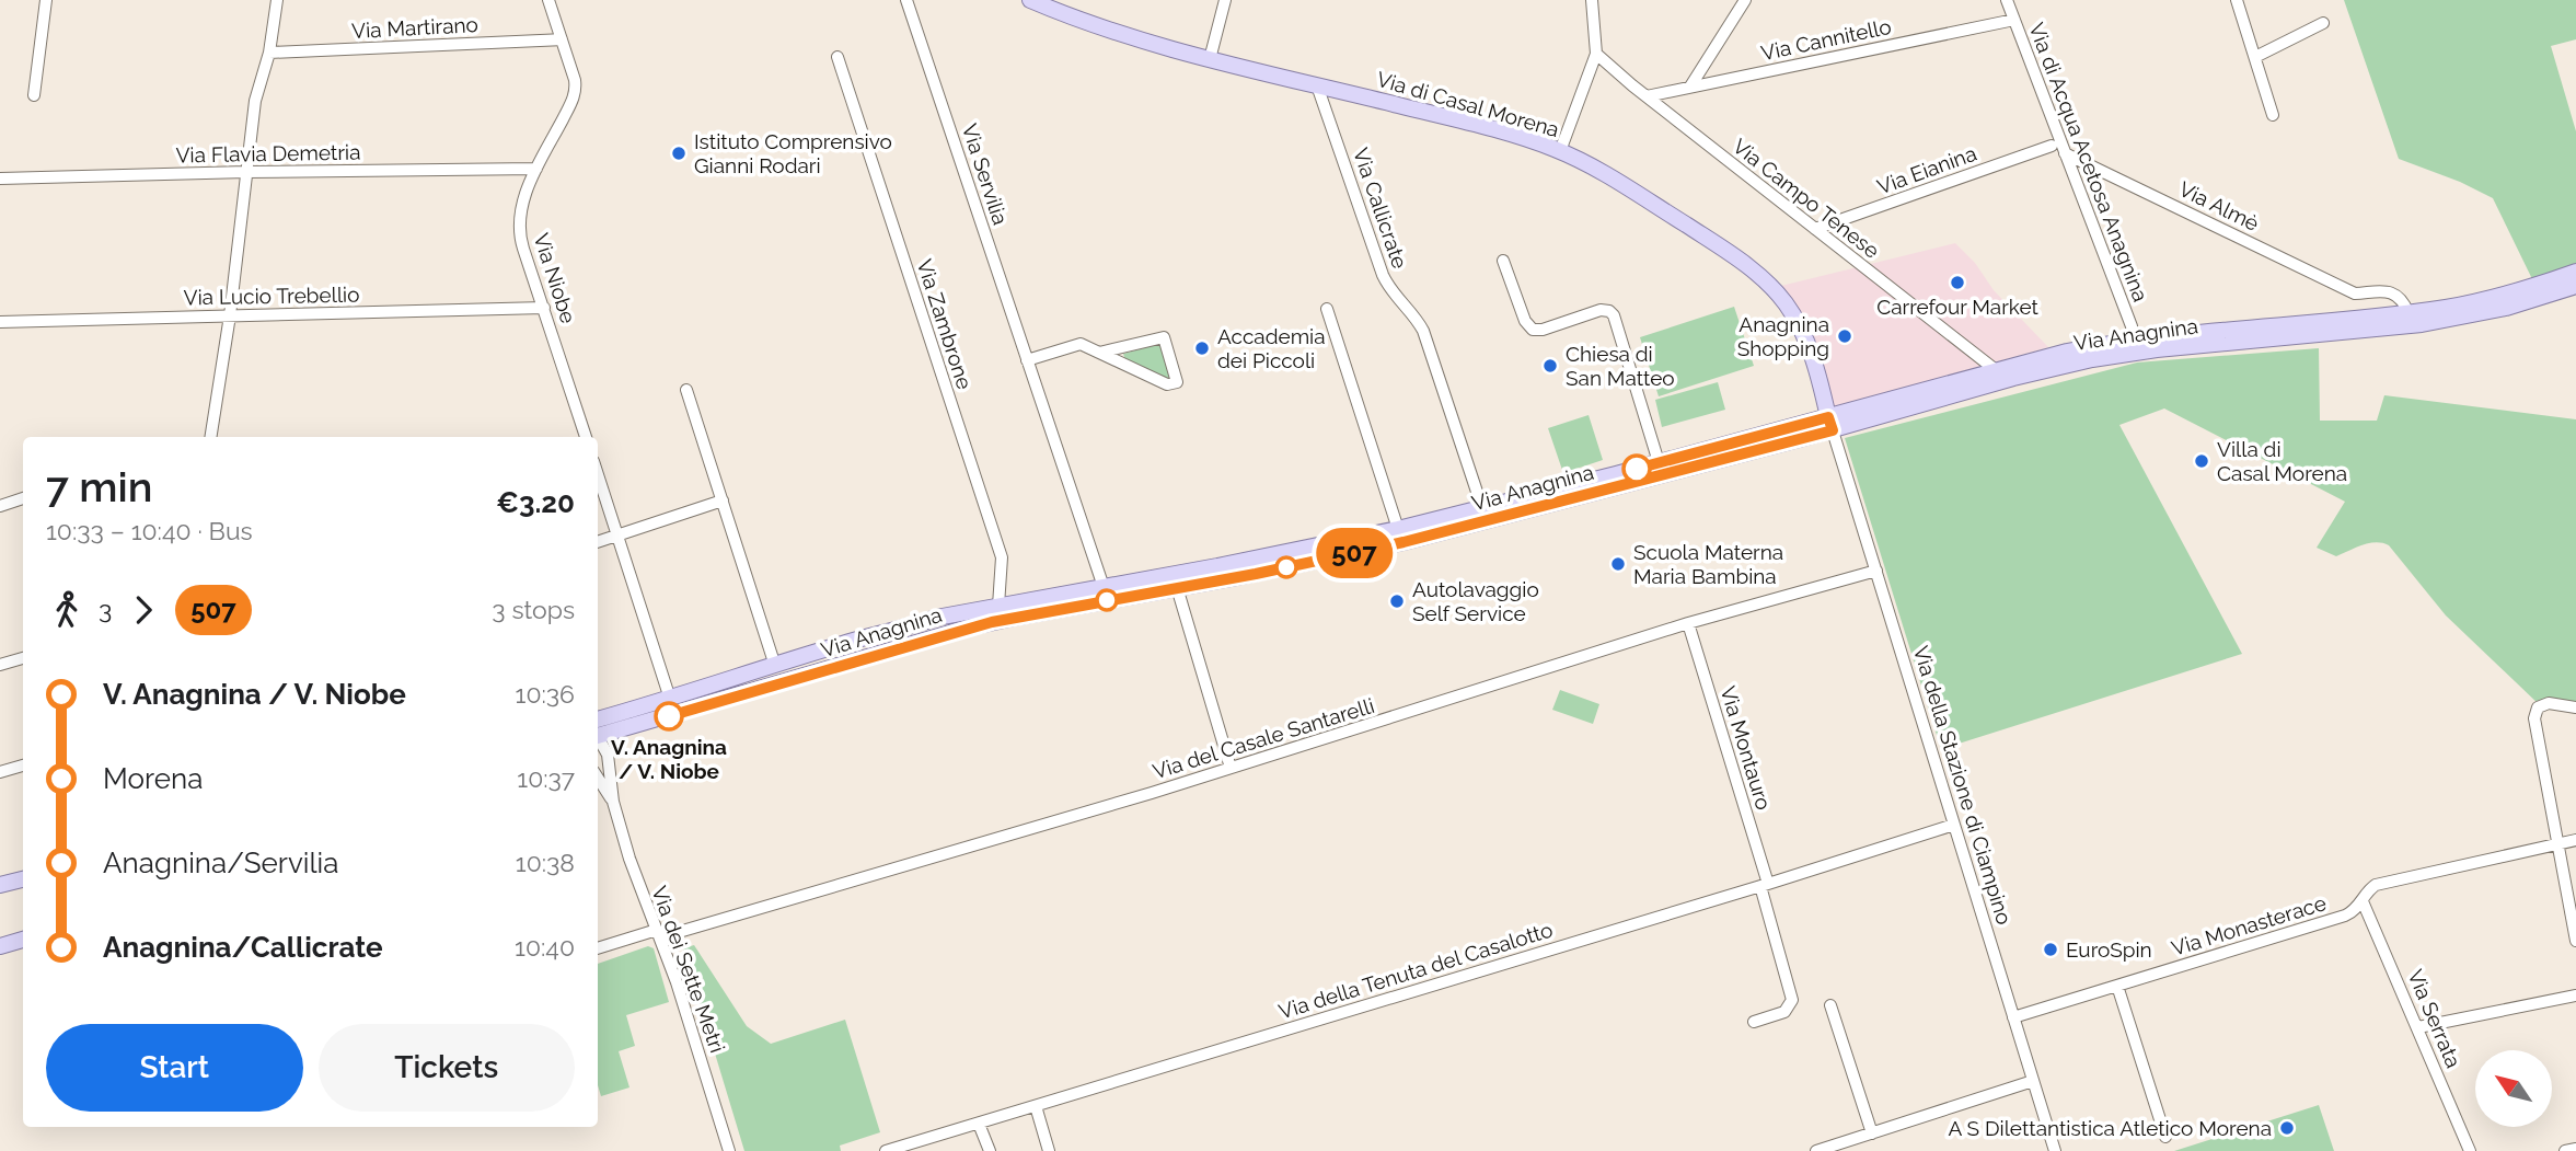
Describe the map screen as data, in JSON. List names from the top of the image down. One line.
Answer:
{"streets":{"main road":["Via di Casal Morena","Via Anagnina"],"street":["Via Martirano","Via Cannitello","Via Flavia Demetria","Via di Acqua Acetosa Anagnina","Via Eianina","Via Servilia","Via Campo Tenese","Via Almè","Via Callicrate","Via Niobe","Via Lucio Trebellio","Via Zambrone","Via del Casale Santarelli","Via Montauro","Via della Stazione di Ciampino","Via Monasterace","Via dei Sette Metri","Via della Tenuta del Casalotto","Via Serrata"]},"crossings":[["Via Martirano","Via Niobe"],["Via Cannitello","Via di Acqua Acetosa Anagnina"],["Via Cannitello","Via Campo Tenese"],["Via di Casal Morena","Via Callicrate"],["Via di Casal Morena","Via Anagnina"],["Via di Casal Morena","Via della Stazione di Ciampino"],["Via Flavia Demetria","Via Niobe"],["Via di Acqua Acetosa Anagnina","Via Almè"],["Via di Acqua Acetosa Anagnina","Via Anagnina"],["Via Eianina","Via Campo Tenese"],["Via Servilia","Via Anagnina"],["Via Campo Tenese","Via Anagnina"],["Via Almè","Via Anagnina"],["Via Callicrate","Via Anagnina"],["Via Niobe","Via Lucio Trebellio"],["Via Zambrone","Via Anagnina"],["Via Anagnina","Via della Stazione di Ciampino"],["Via del Casale Santarelli","Via Montauro"],["Via del Casale Santarelli","Via della Stazione di Ciampino"],["Via del Casale Santarelli","Via dei Sette Metri"],["Via Montauro","Via della Tenuta del Casalotto"],["Via della Stazione di Ciampino","Via Monasterace"],["Via della Stazione di Ciampino","Via della Tenuta del Casalotto"],["Via Monasterace","Via Serrata"]],"places":["Istituto Comprensivo Gianni Rodari","Carrefour Market","Anagnina Shopping","Accademia dei Piccoli","Chiesa di San Matteo","Villa di Casal Morena","Scuola Materna Maria Bambina","Autolavaggio Self Service","V. Anagnina / V. Niobe","EuroSpin","A S Dilettantistica Atletico Morena"],"lines":["bus line 507"],"north":"top left","page":{"on_map":"507","heading":["7 min","10:33 – 10:40 · Bus","€3.20"],"legs":["3","507","3 stops"],"list":[{"name":"V. Anagnina / V. Niobe","value":"10:36"},{"name":"Morena","value":"10:37"},{"name":"Anagnina/Servilia","value":"10:38"},{"name":"Anagnina/Callicrate","value":"10:40"}],"buttons":["Start","Tickets"]}}
